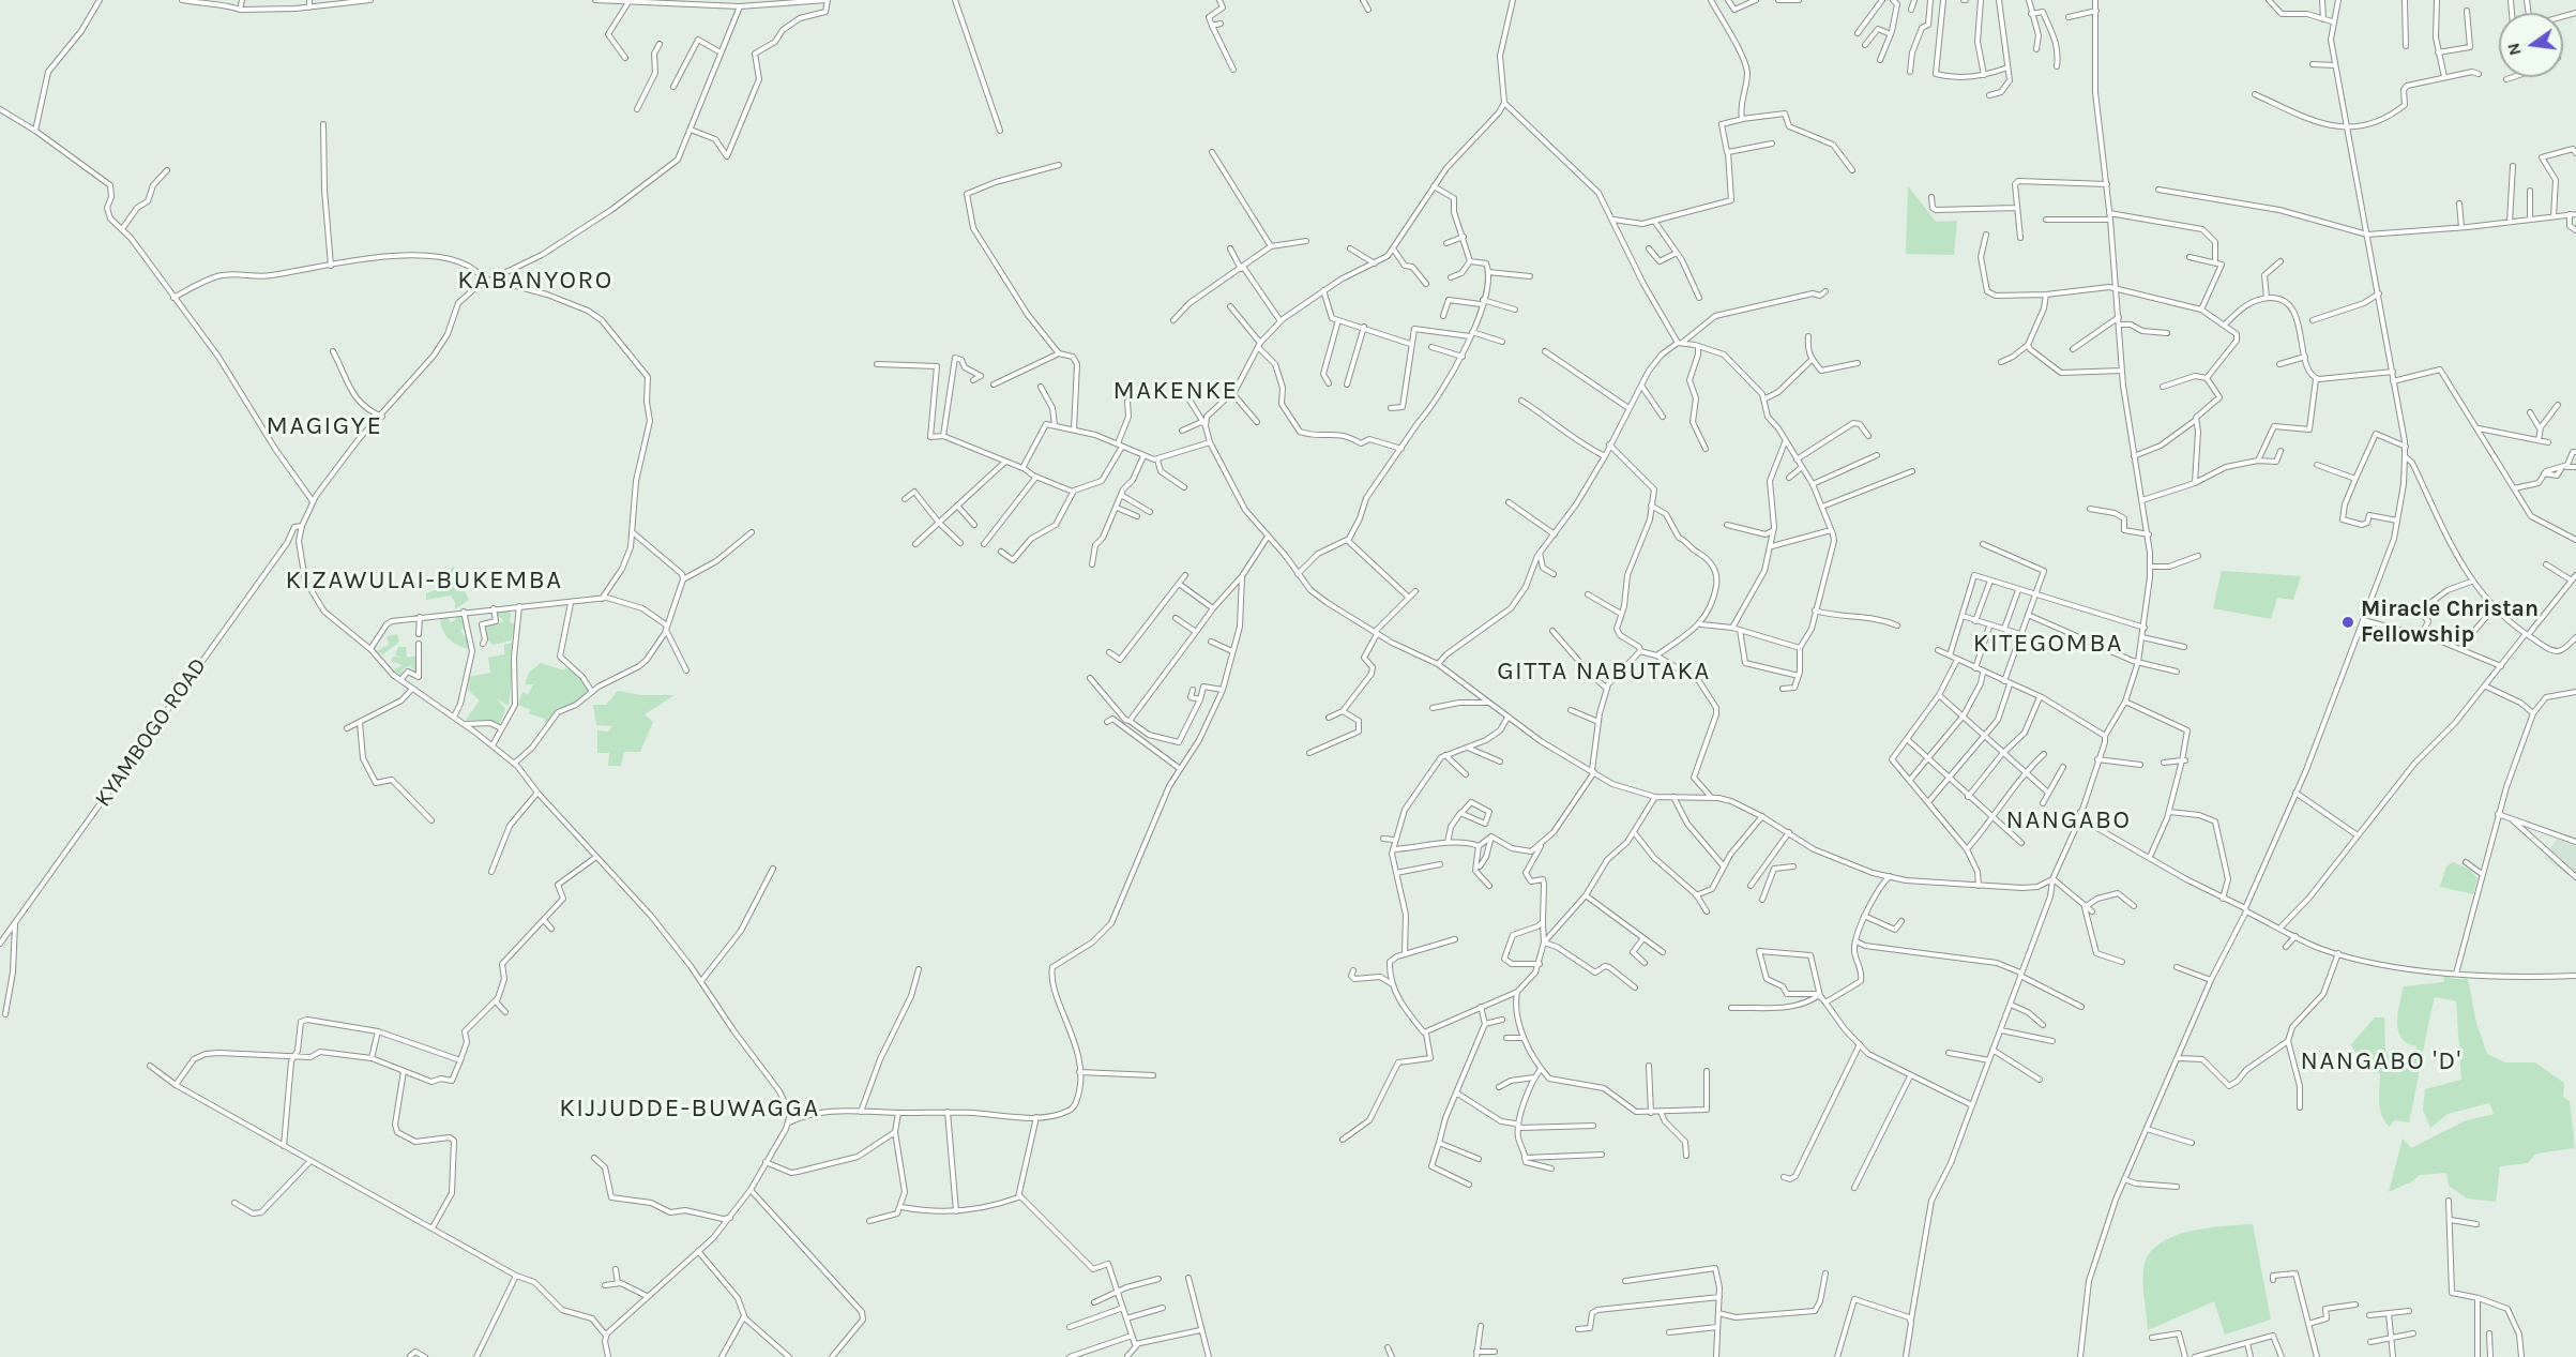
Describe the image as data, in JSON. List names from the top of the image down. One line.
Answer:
{"streets":{"street":["KYAMBOGO ROAD"]},"districts":["KABANYORO","MAKENKE","MAGIGYE","KIZAWULAI-BUKEMBA","KITEGOMBA","GITTA NABUTAKA","NANGABO","NANGABO 'D'","KIJJUDDE-BUWAGGA"],"places":["Miracle Christan Fellowship"],"north":"left"}
